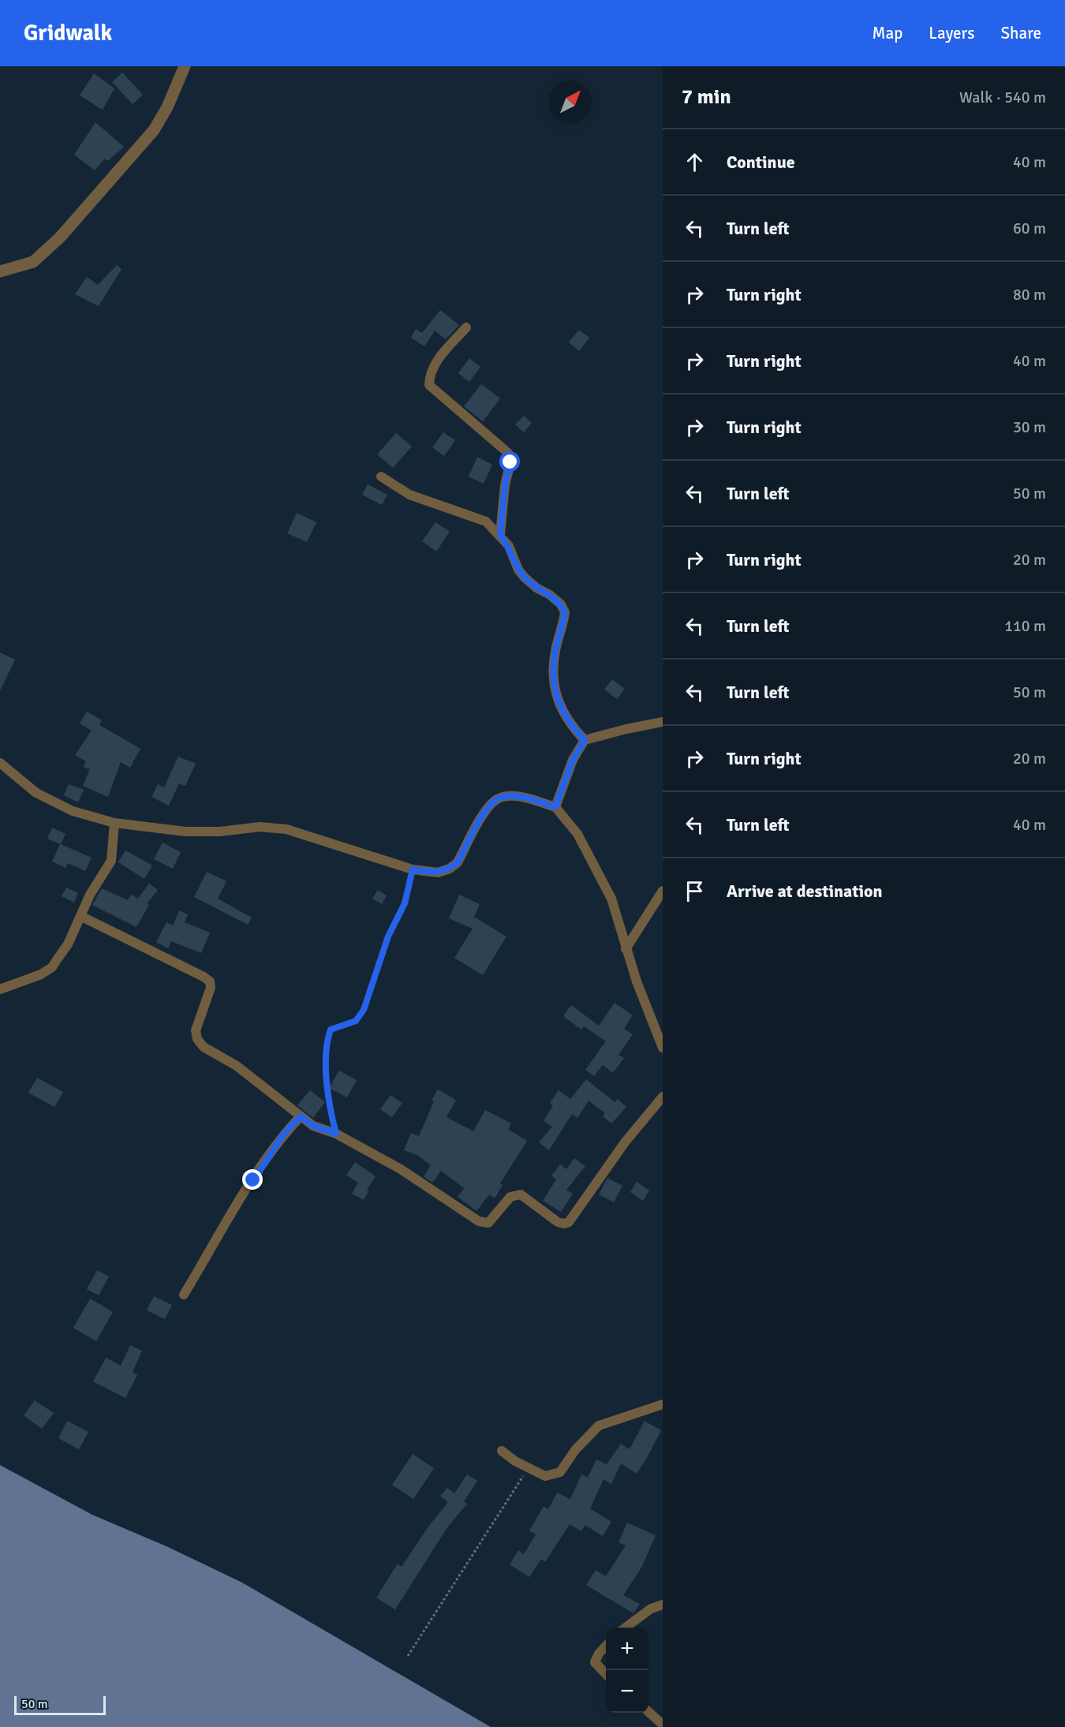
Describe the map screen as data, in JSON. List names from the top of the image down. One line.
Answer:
{"scale_bar":"50 m","north":"top right","page":{"header":"Gridwalk","nav":["Map","Layers","Share"],"heading":["7 min","Walk · 540 m"],"list":[["Continue","40 m"],["Turn left","60 m"],["Turn right","80 m"],["Turn right","40 m"],["Turn right","30 m"],["Turn left","50 m"],["Turn right","20 m"],["Turn left","110 m"],["Turn left","50 m"],["Turn right","20 m"],["Turn left","40 m"],"Arrive at destination"],"map_buttons":["+","−"],"scale":"50 m"}}
